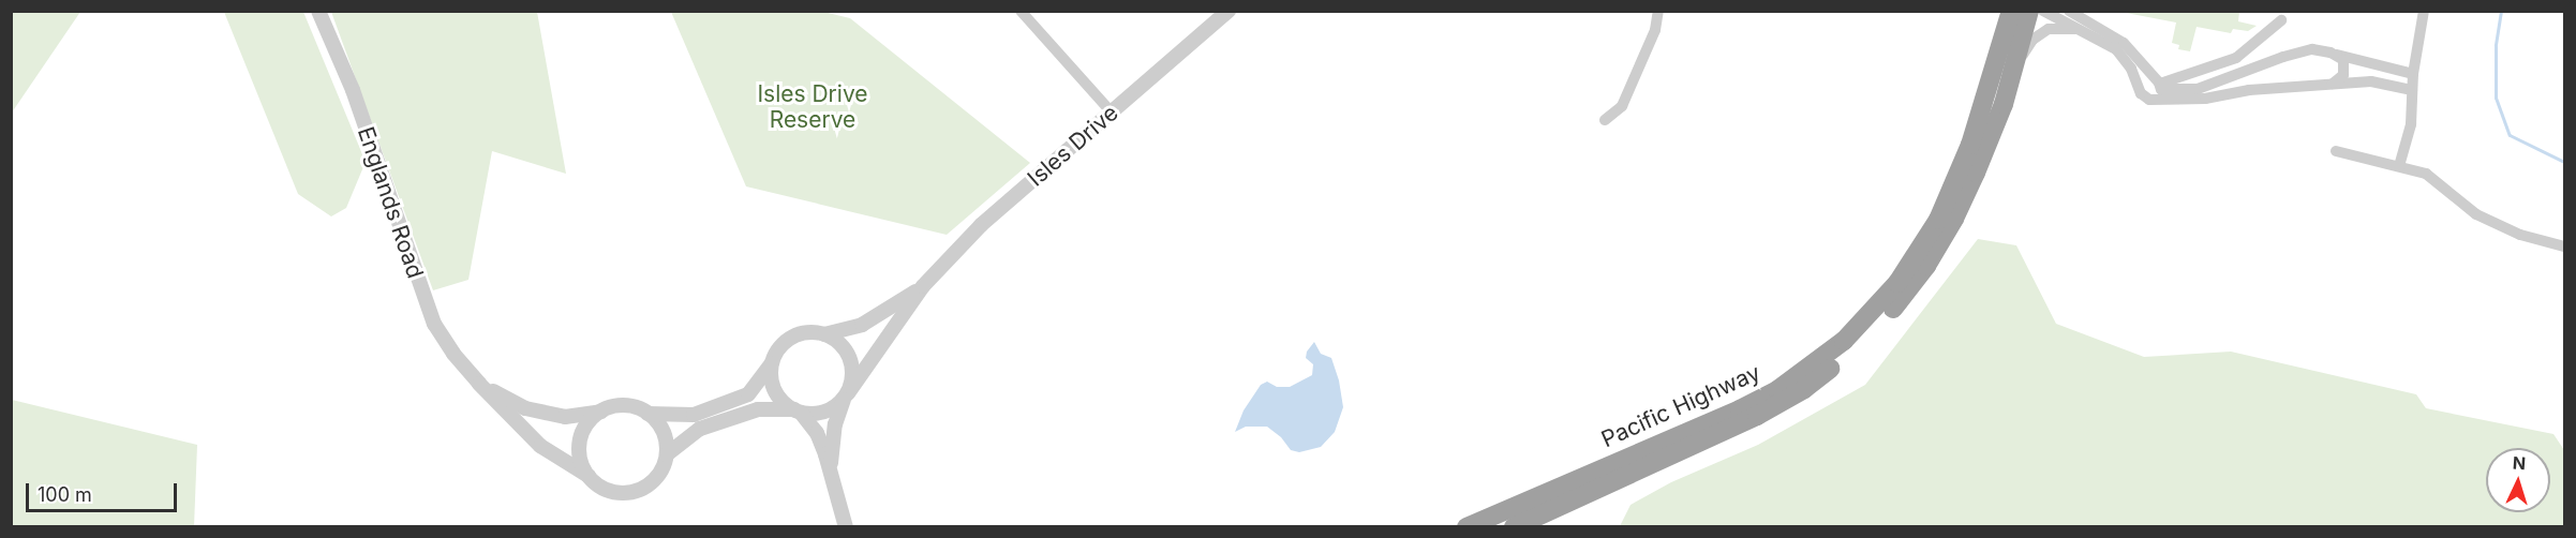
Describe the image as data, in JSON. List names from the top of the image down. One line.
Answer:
{"streets":{"highway":["Pacific Highway"],"street":["Isles Drive","Englands Road"]},"crossings":[["Isles Drive","Englands Road"]],"parks":["Isles Drive Reserve"],"scale_bar":"100 m","north":"top"}
